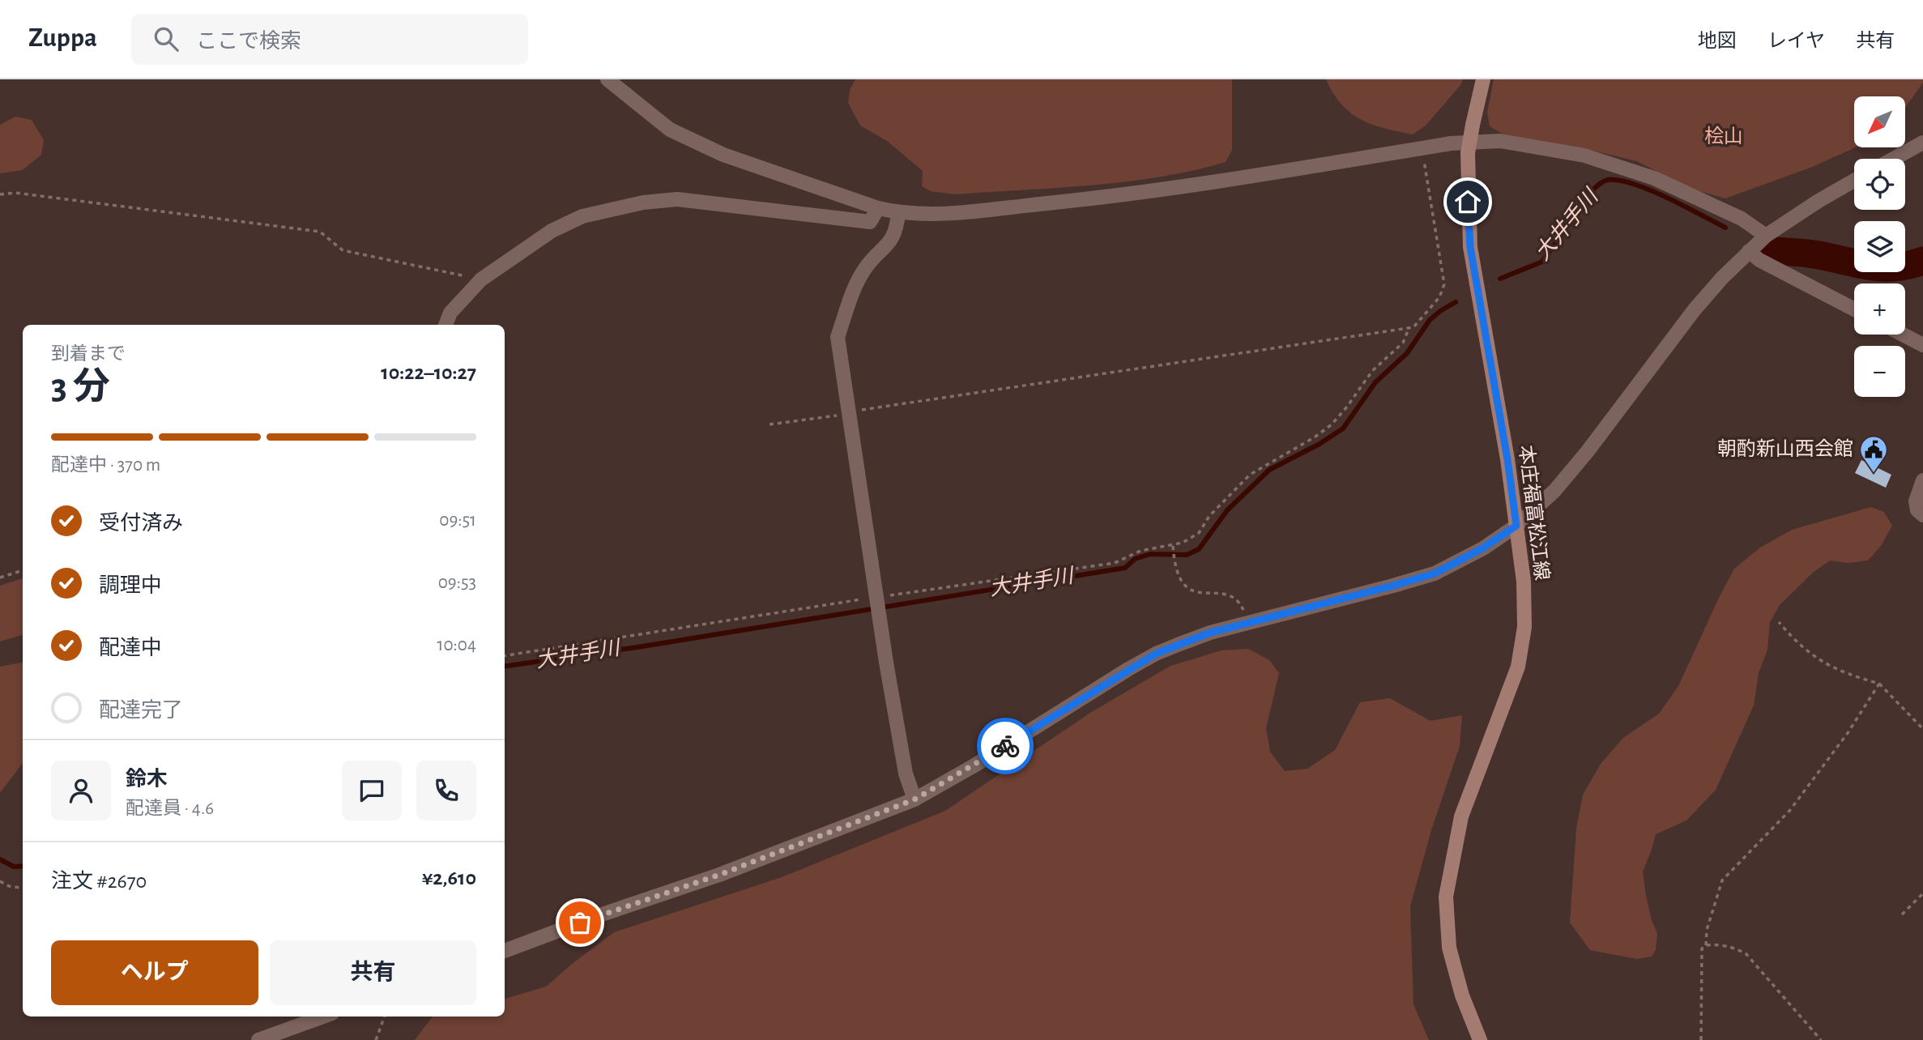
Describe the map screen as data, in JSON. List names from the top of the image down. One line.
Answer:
{"streets":{"main road":["本庄福富松江線"]},"water":["大井手川"],"parks":["桧山"],"places":{"public building":["朝酌新山西会館"]},"north":"bottom left","page":{"header":"Zuppa","search":"ここで検索","nav":["地図","レイヤ","共有"],"map_buttons":["+","−"],"heading":["3 分","到着まで","10:22–10:27"],"panel":["鈴木","配達員 · 4.6","注文 #2670","¥2,610"],"bar":"配達中 · 370 m","list":[["受付済み","09:51"],["調理中","09:53"],["配達中","10:04"],"配達完了"],"buttons":["ヘルプ","共有"]}}
